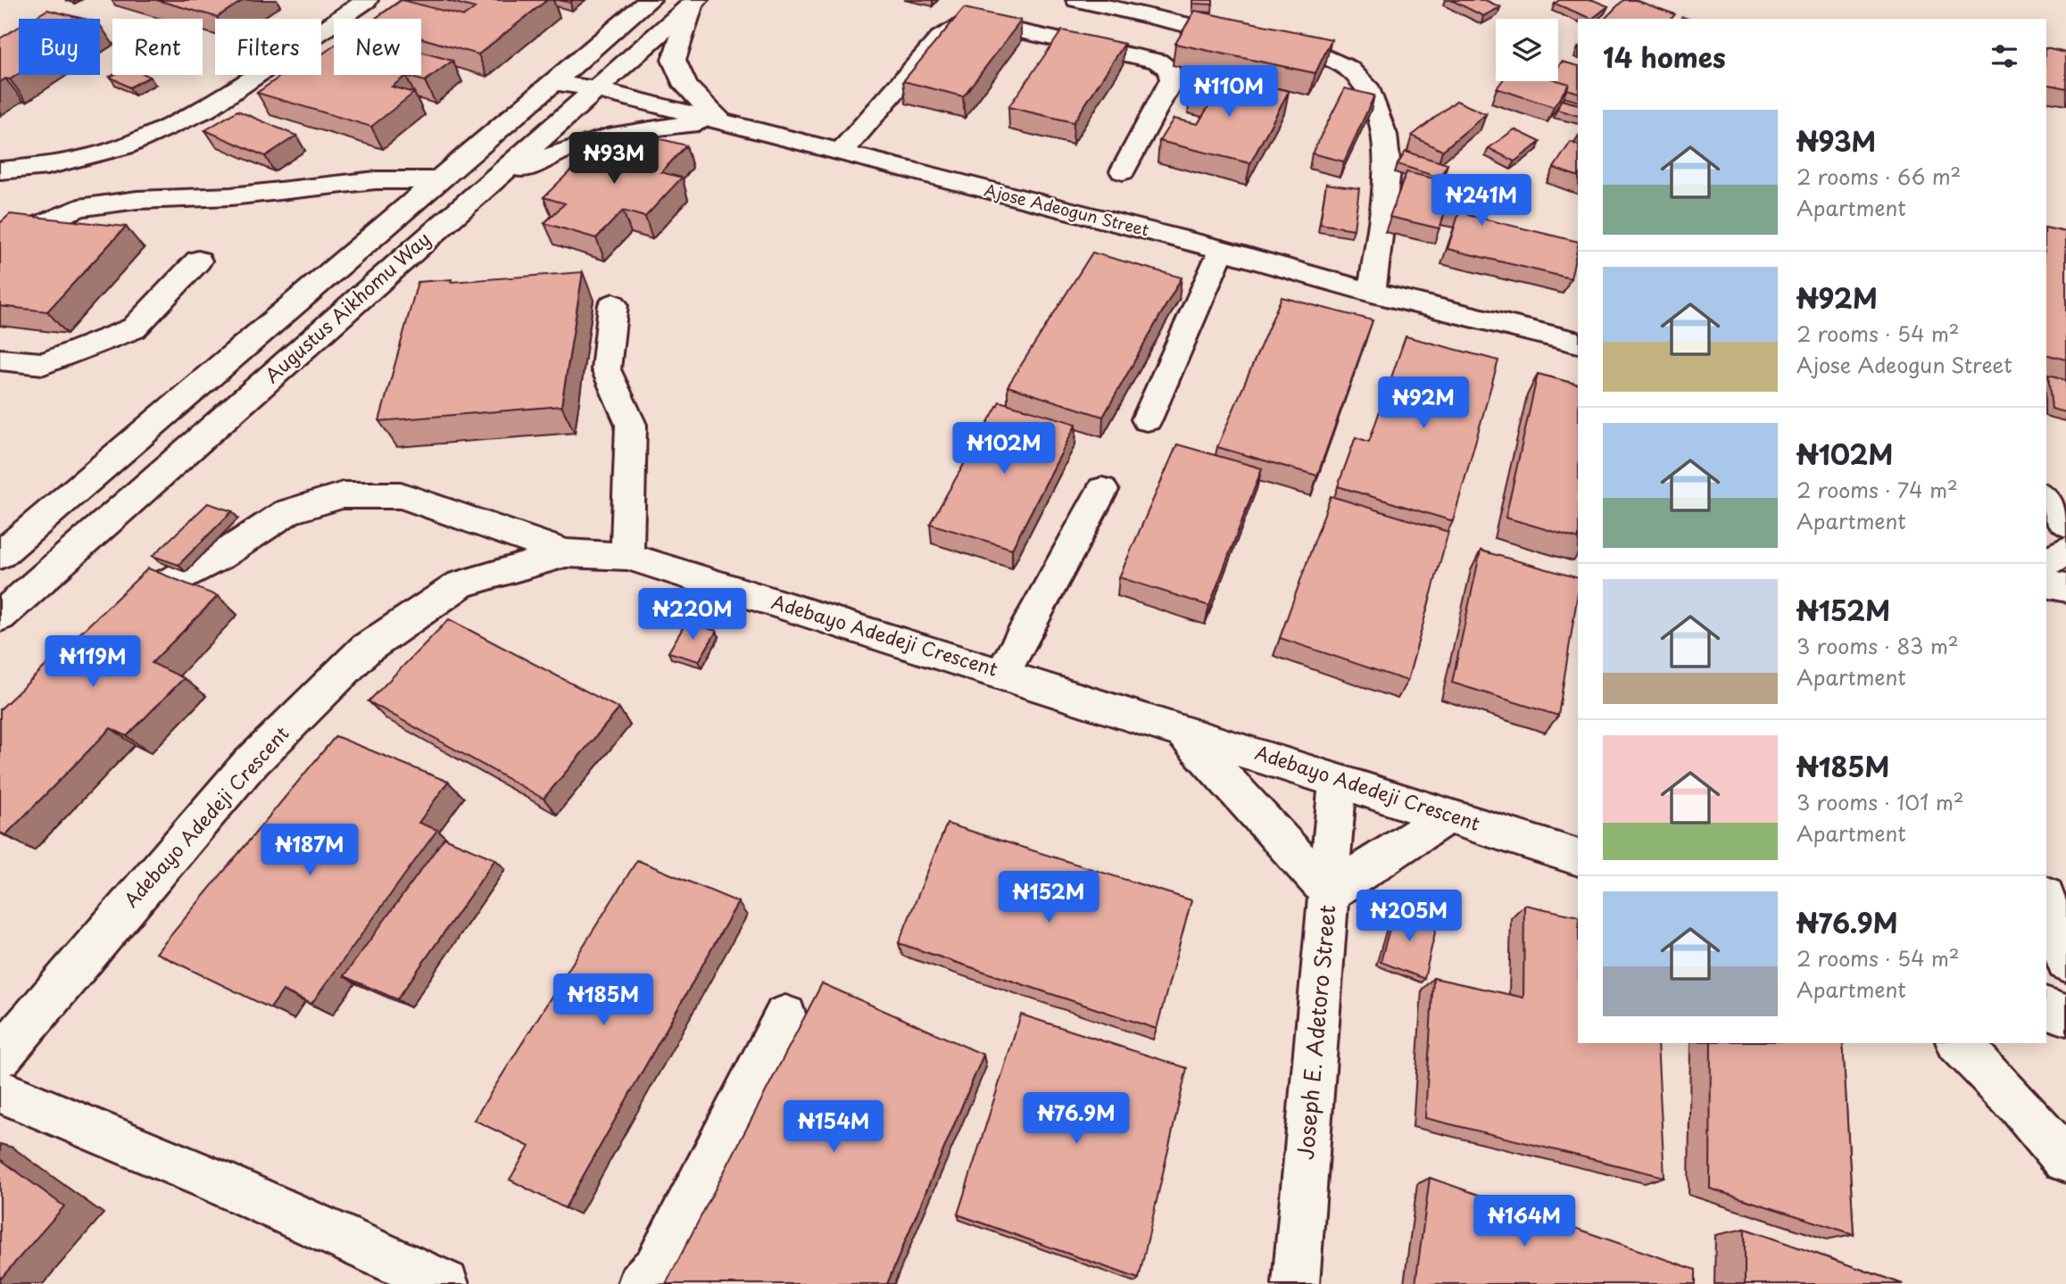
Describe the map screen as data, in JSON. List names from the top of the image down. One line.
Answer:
{"streets":{"street":["Ajose Adeogun Street","Augustus Aikhomu Way","Adebayo Adedeji Crescent","Joseph E. Adetoro Street"]},"crossings":[["Ajose Adeogun Street","Augustus Aikhomu Way"],["Adebayo Adedeji Crescent","Joseph E. Adetoro Street"]],"page":{"chip":["Buy","Rent","Filters","New"],"heading":"14 homes","price":["₦110M","₦93M","₦241M","₦92M","₦102M","₦220M","₦119M","₦187M","₦152M","₦205M","₦185M","₦76.9M","₦154M","₦164M"],"list":[{"name":"₦93M","note":"2 rooms · 66 m² · Apartment"},{"name":"₦92M","note":"2 rooms · 54 m² · Ajose Adeogun Street"},{"name":"₦102M","note":"2 rooms · 74 m² · Apartment"},{"name":"₦152M","note":"3 rooms · 83 m² · Apartment"},{"name":"₦185M","note":"3 rooms · 101 m² · Apartment"},{"name":"₦76.9M","note":"2 rooms · 54 m² · Apartment"}]}}
